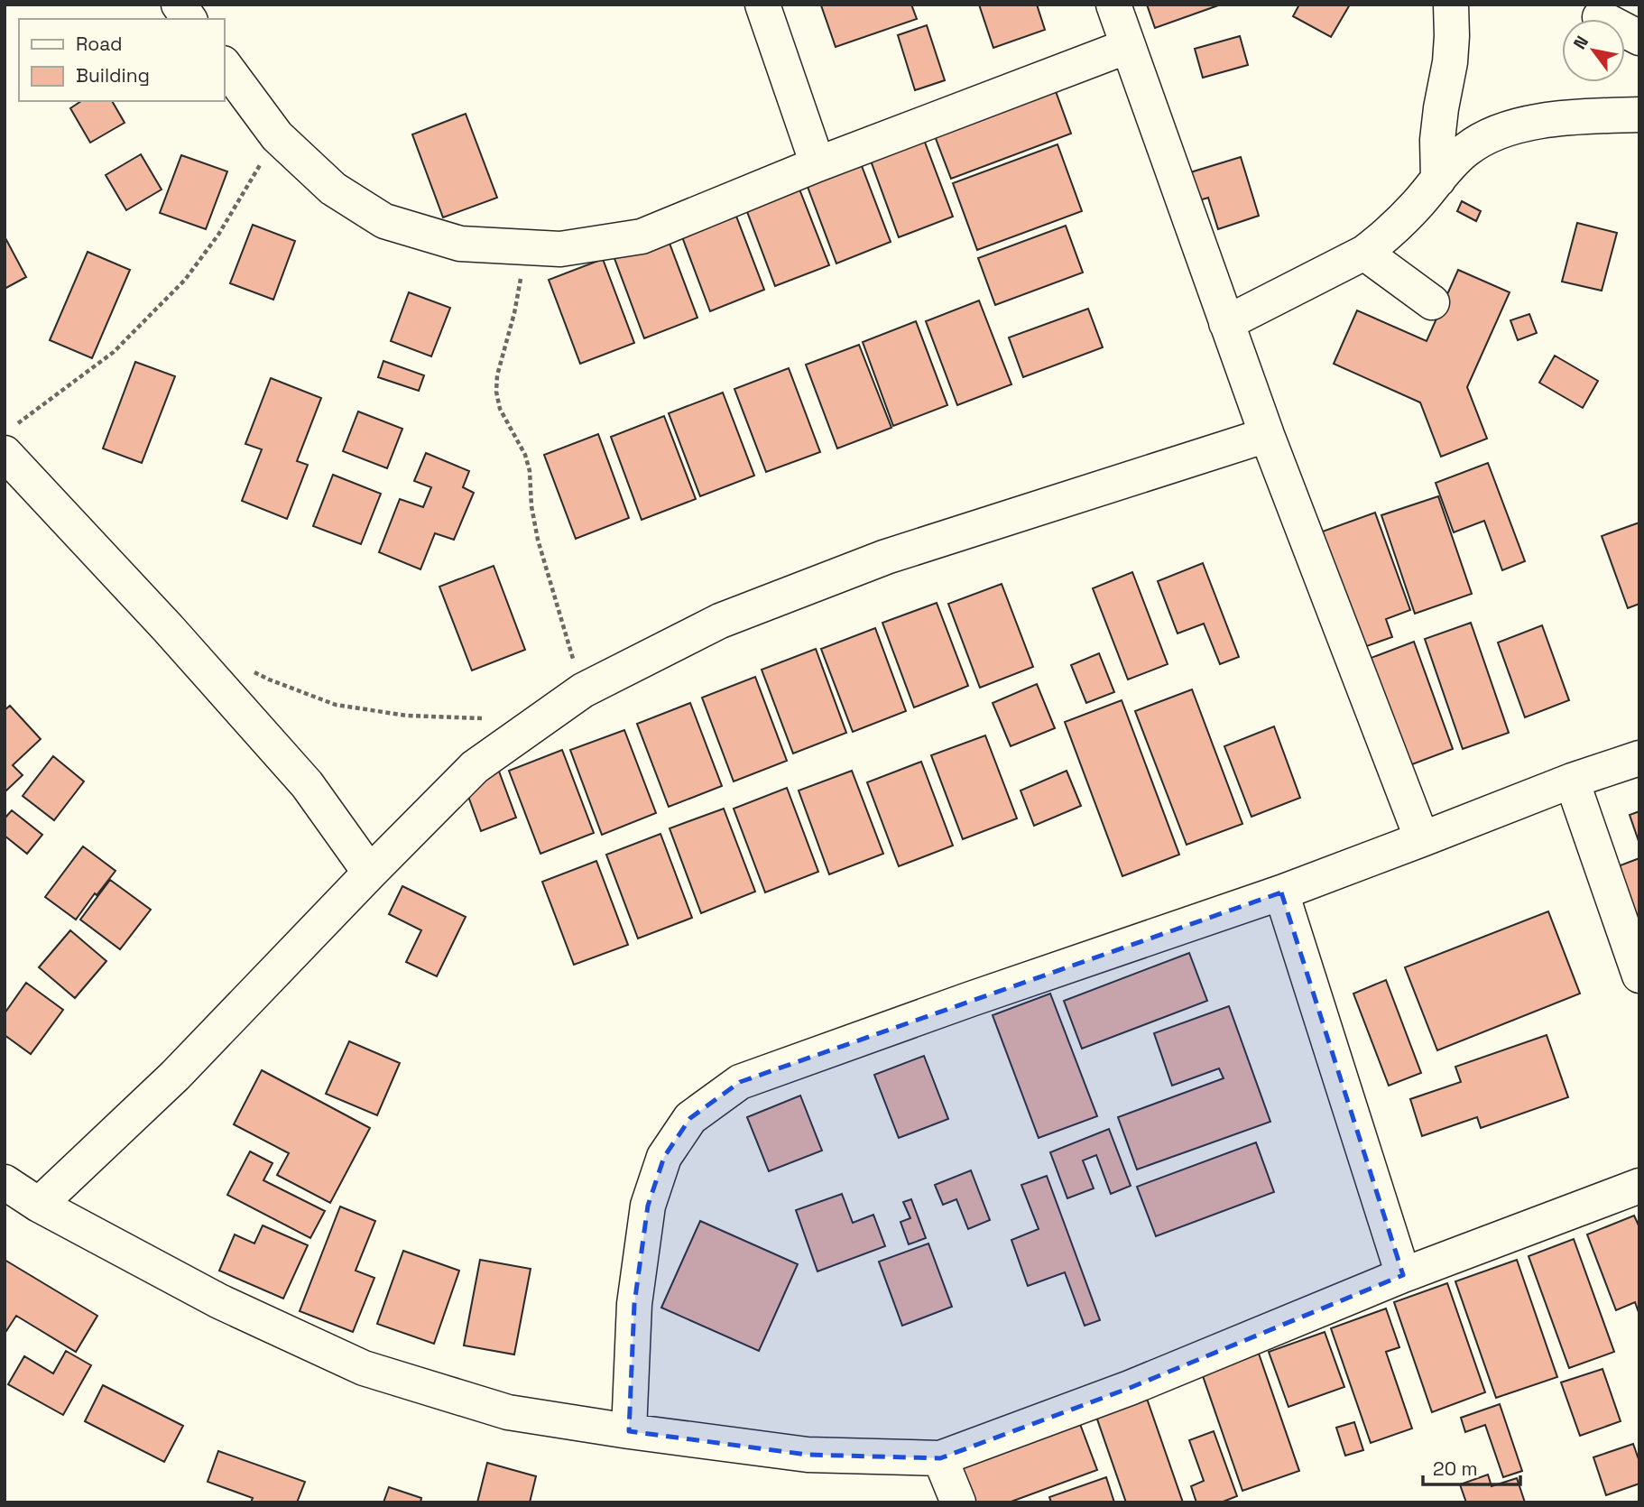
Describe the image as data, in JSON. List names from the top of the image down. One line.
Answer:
{"legend":["Road","Building"],"scale_bar":"20 m","north":"top left"}
